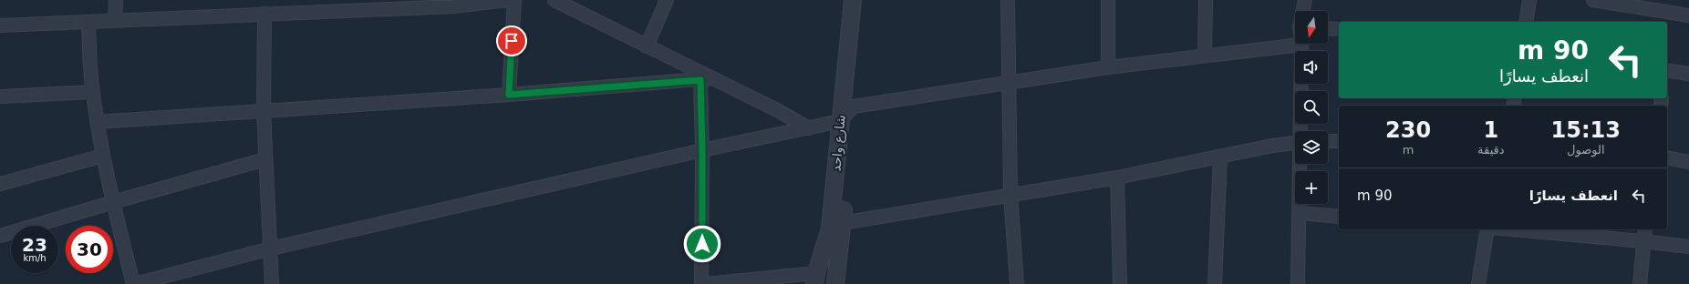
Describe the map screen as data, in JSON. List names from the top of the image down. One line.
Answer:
{"streets":{"street":["شارع واحد"]},"north":"bottom","page":{"map_buttons":"+","turn":["90 m","انعطف يسارًا"],"eta":["15:13","الوصول","1","دقيقة","230","m"],"list":[{"name":"انعطف يسارًا","value":"90 m"}],"speed":"23 km/h","limit":"30"}}
